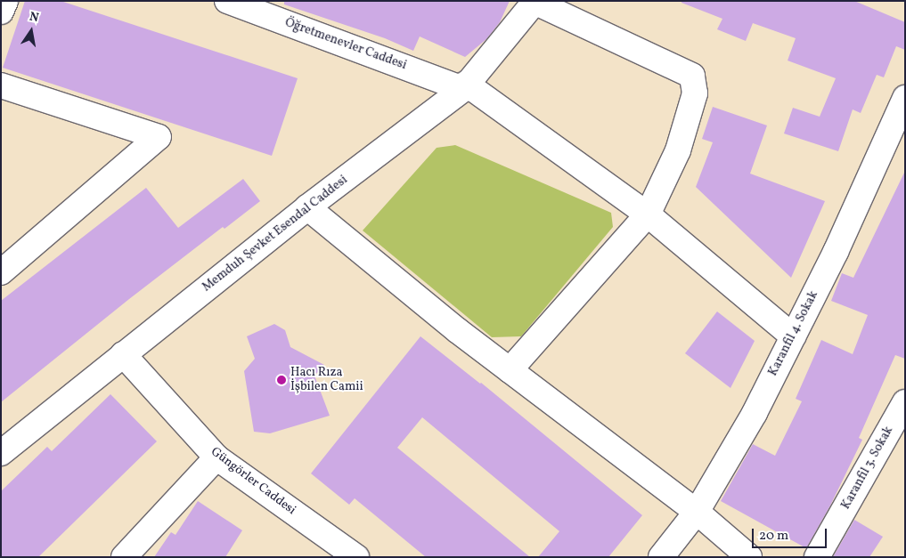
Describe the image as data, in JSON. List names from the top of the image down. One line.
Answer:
{"streets":{"street":["Öğretmenevler Caddesi","Memduh Şevket Esendal Caddesi","Karanfil 4. Sokak","Karanfil 3. Sokak","Güngörler Caddesi"]},"crossings":[["Öğretmenevler Caddesi","Memduh Şevket Esendal Caddesi"],["Öğretmenevler Caddesi","Karanfil 4. Sokak"],["Memduh Şevket Esendal Caddesi","Güngörler Caddesi"]],"places":["Hacı Rıza İşbilen Camii"],"scale_bar":"20 m","north":"top"}
